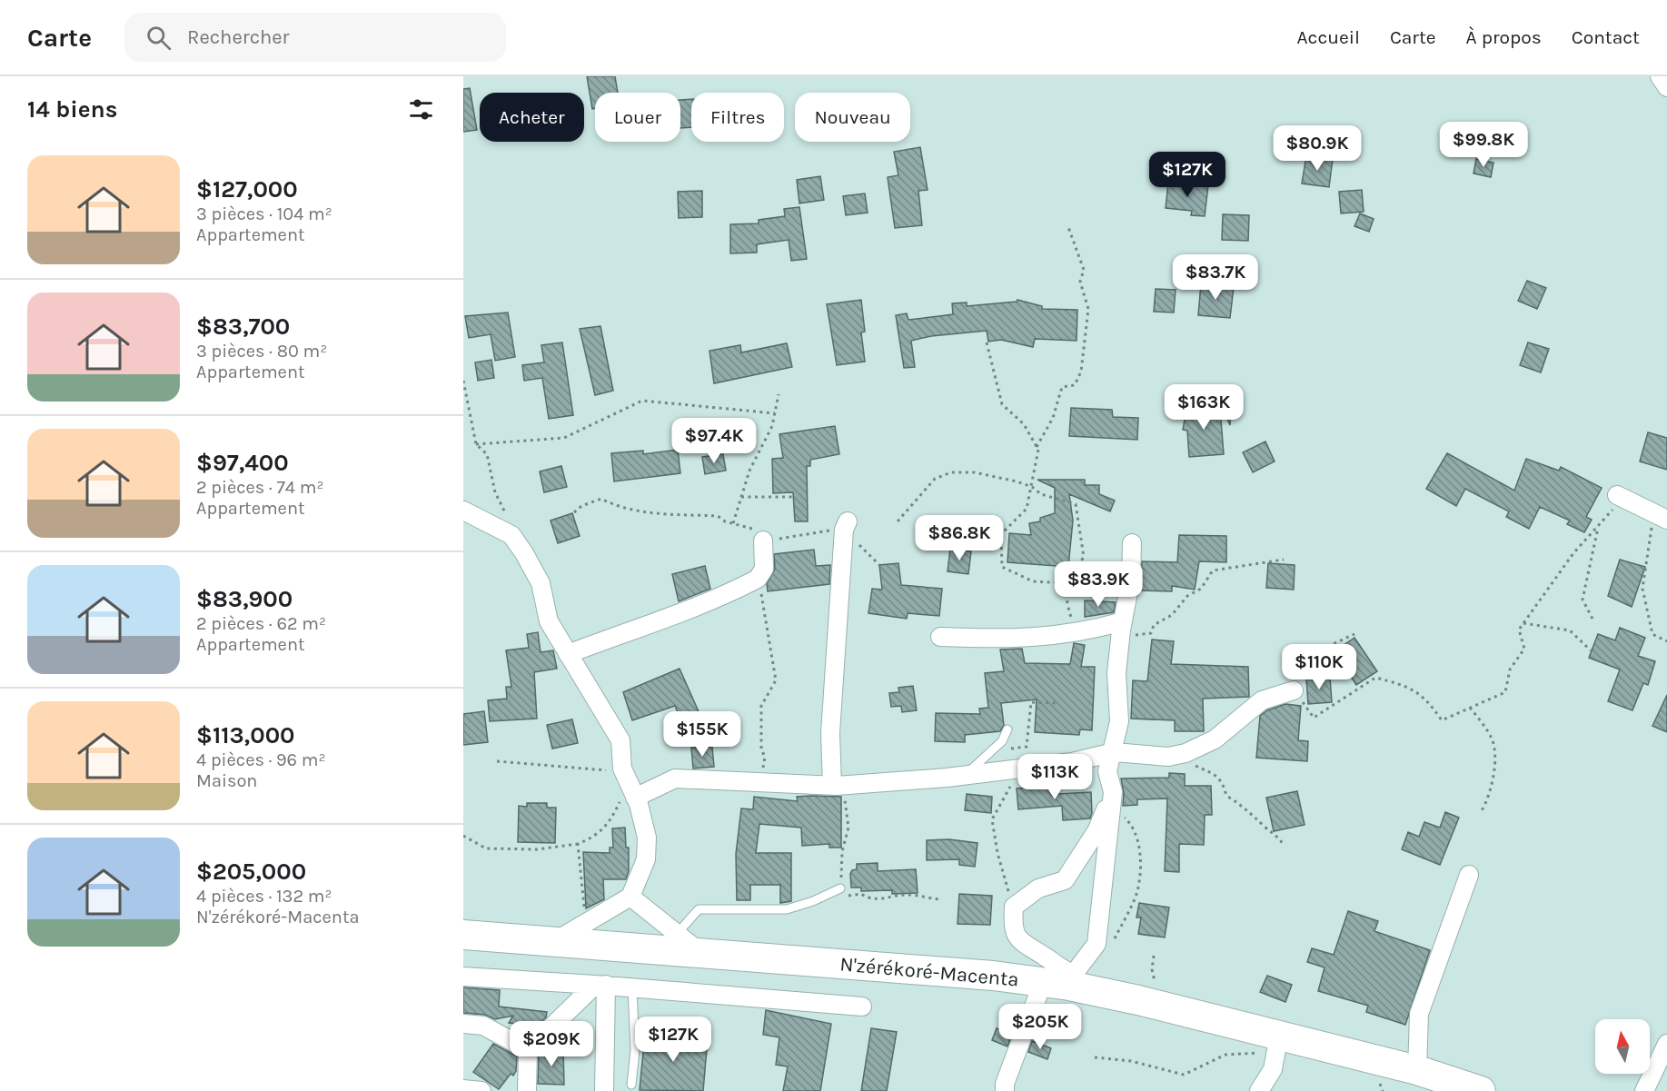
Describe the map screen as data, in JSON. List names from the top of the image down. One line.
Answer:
{"streets":{"highway":["N'zérékoré-Macenta"]},"north":"top","page":{"header":"Carte","search":"Rechercher","nav":["Accueil","Carte","À propos","Contact"],"heading":"14 biens","chip":["Acheter","Louer","Filtres","Nouveau"],"price":["$99.8K","$80.9K","$127K","$83.7K","$163K","$97.4K","$86.8K","$83.9K","$110K","$155K","$113K","$205K","$127K","$209K"],"list":[{"name":"$127,000","note":"3 pièces · 104 m² · Appartement"},{"name":"$83,700","note":"3 pièces · 80 m² · Appartement"},{"name":"$97,400","note":"2 pièces · 74 m² · Appartement"},{"name":"$83,900","note":"2 pièces · 62 m² · Appartement"},{"name":"$113,000","note":"4 pièces · 96 m² · Maison"},{"name":"$205,000","note":"4 pièces · 132 m² · N'zérékoré-Macenta"}]}}
